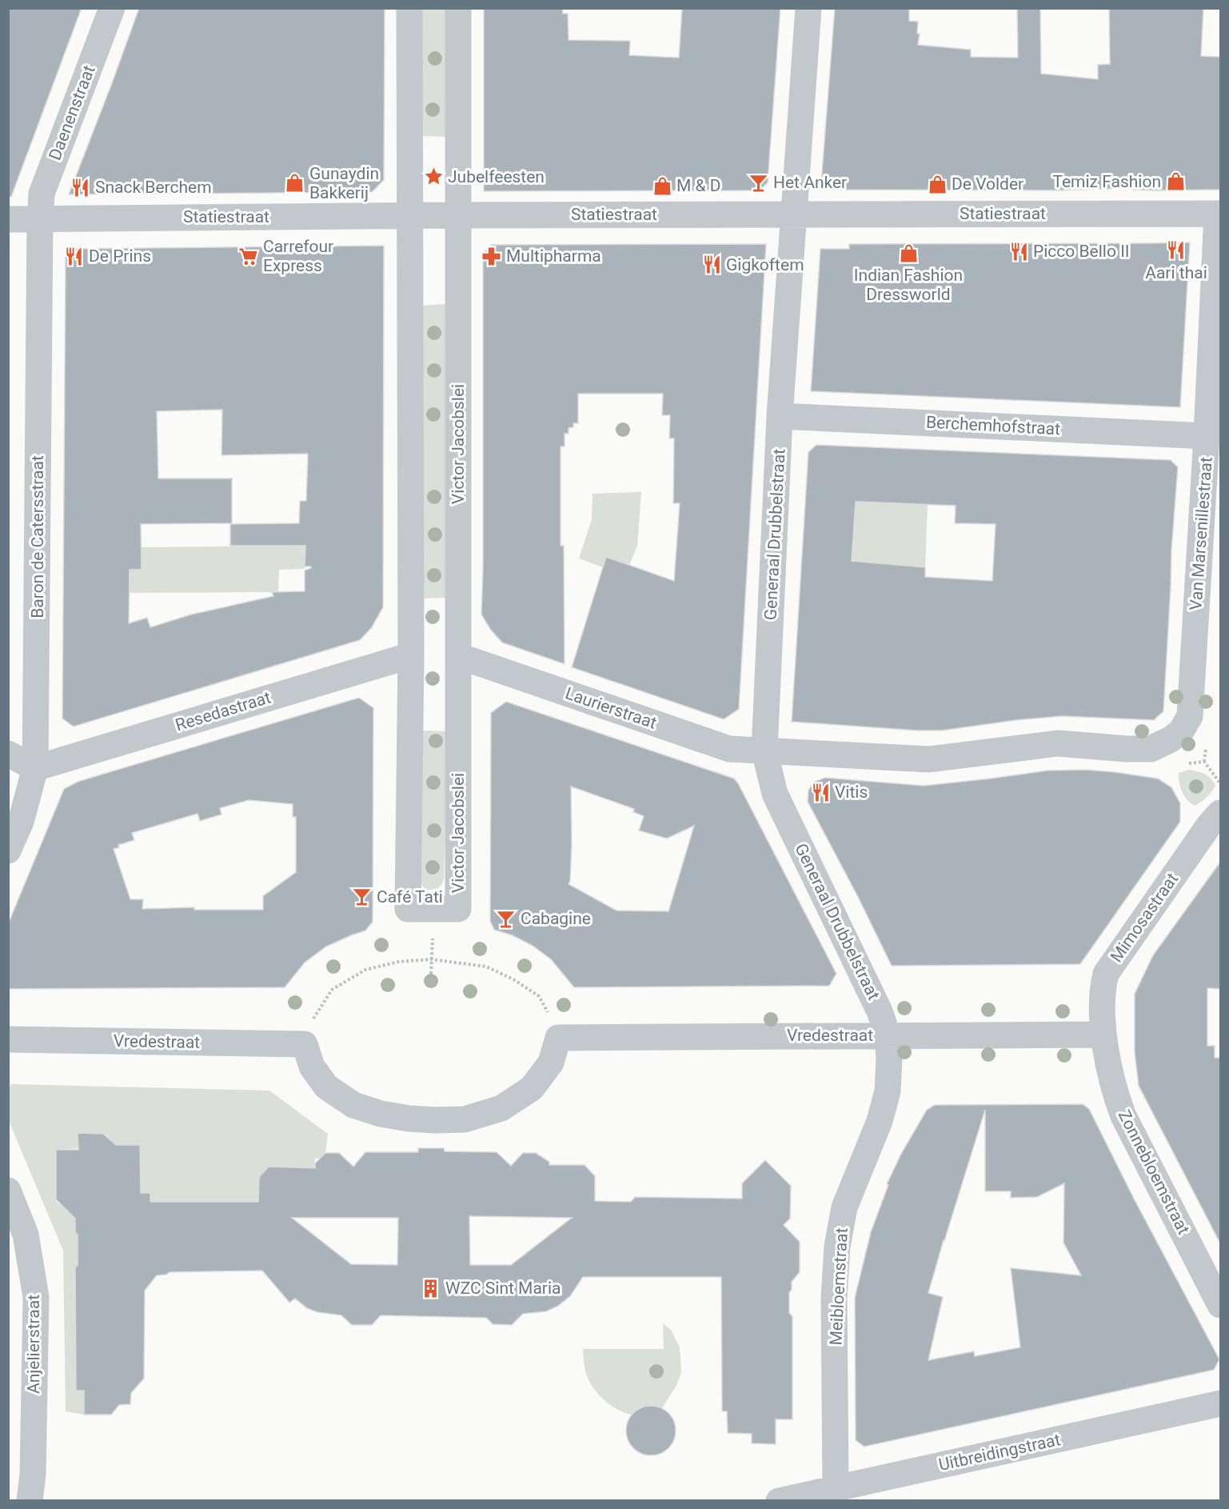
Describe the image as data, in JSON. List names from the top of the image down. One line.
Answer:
{"streets":{"street":["Daenenstraat","Statiestraat","Berchemhofstraat","Victor Jacobslei","Van Marsenillestraat","Generaal Drubbelstraat","Baron de Catersstraat","Laurierstraat","Resedastraat","Mimosastraat","Vredestraat","Zonnebloemstraat","Meibloemstraat","Anjelierstraat","Uitbreidingstraat"]},"crossings":[["Daenenstraat","Statiestraat"],["Daenenstraat","Baron de Catersstraat"],["Statiestraat","Victor Jacobslei"],["Statiestraat","Van Marsenillestraat"],["Statiestraat","Generaal Drubbelstraat"],["Statiestraat","Baron de Catersstraat"],["Berchemhofstraat","Van Marsenillestraat"],["Berchemhofstraat","Generaal Drubbelstraat"],["Victor Jacobslei","Laurierstraat"],["Victor Jacobslei","Resedastraat"],["Van Marsenillestraat","Laurierstraat"],["Generaal Drubbelstraat","Laurierstraat"],["Generaal Drubbelstraat","Vredestraat"],["Generaal Drubbelstraat","Meibloemstraat"],["Baron de Catersstraat","Resedastraat"],["Mimosastraat","Vredestraat"],["Mimosastraat","Zonnebloemstraat"],["Vredestraat","Zonnebloemstraat"],["Vredestraat","Meibloemstraat"],["Meibloemstraat","Uitbreidingstraat"]],"places":{"place":["Jubelfeesten"],"shop":["Temiz Fashion","Gunaydin Bakkerij","De Volder","M & D","Indian Fashion Dressworld"],"bar":["Het Anker","Café Tati","Cabagine"],"restaurant":["Snack Berchem","Aari thai","Picco Bello II","De Prins","Gigkoftem","Vitis"],"supermarket":["Carrefour Express"],"pharmacy":["Multipharma"],"building":["WZC Sint Maria"]}}
